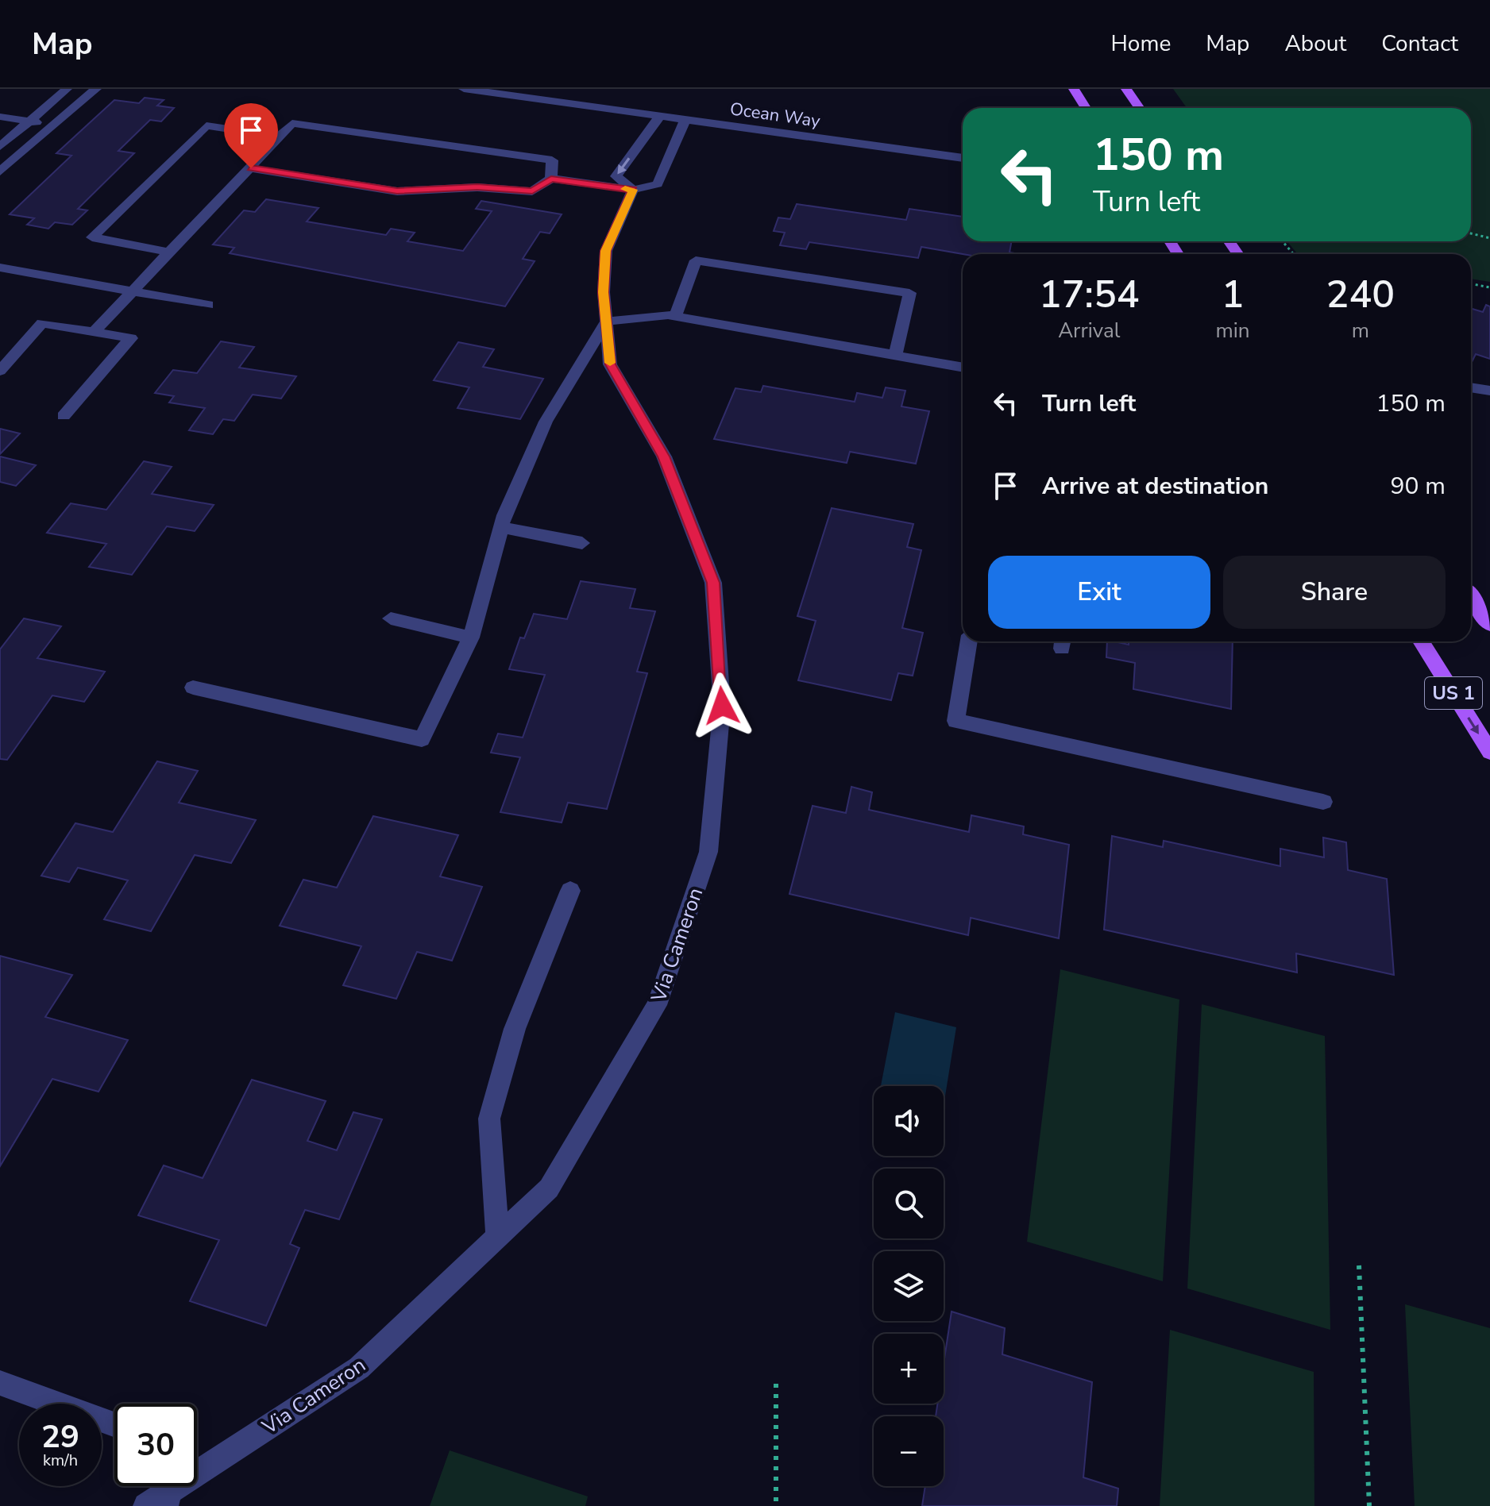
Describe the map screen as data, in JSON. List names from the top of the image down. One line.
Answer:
{"streets":{"main road":["US 1"],"street":["Ocean Way","Via Cameron"]},"page":{"header":"Map","nav":["Home","Map","About","Contact"],"turn":["150 m","Turn left"],"eta":["17:54","Arrival","1","min","240","m"],"list":[{"name":"Turn left","value":"150 m"},{"name":"Arrive at destination","value":"90 m"}],"buttons":["Exit","Share"],"map_buttons":["+","−"],"speed":"29 km/h","limit":"30"}}
